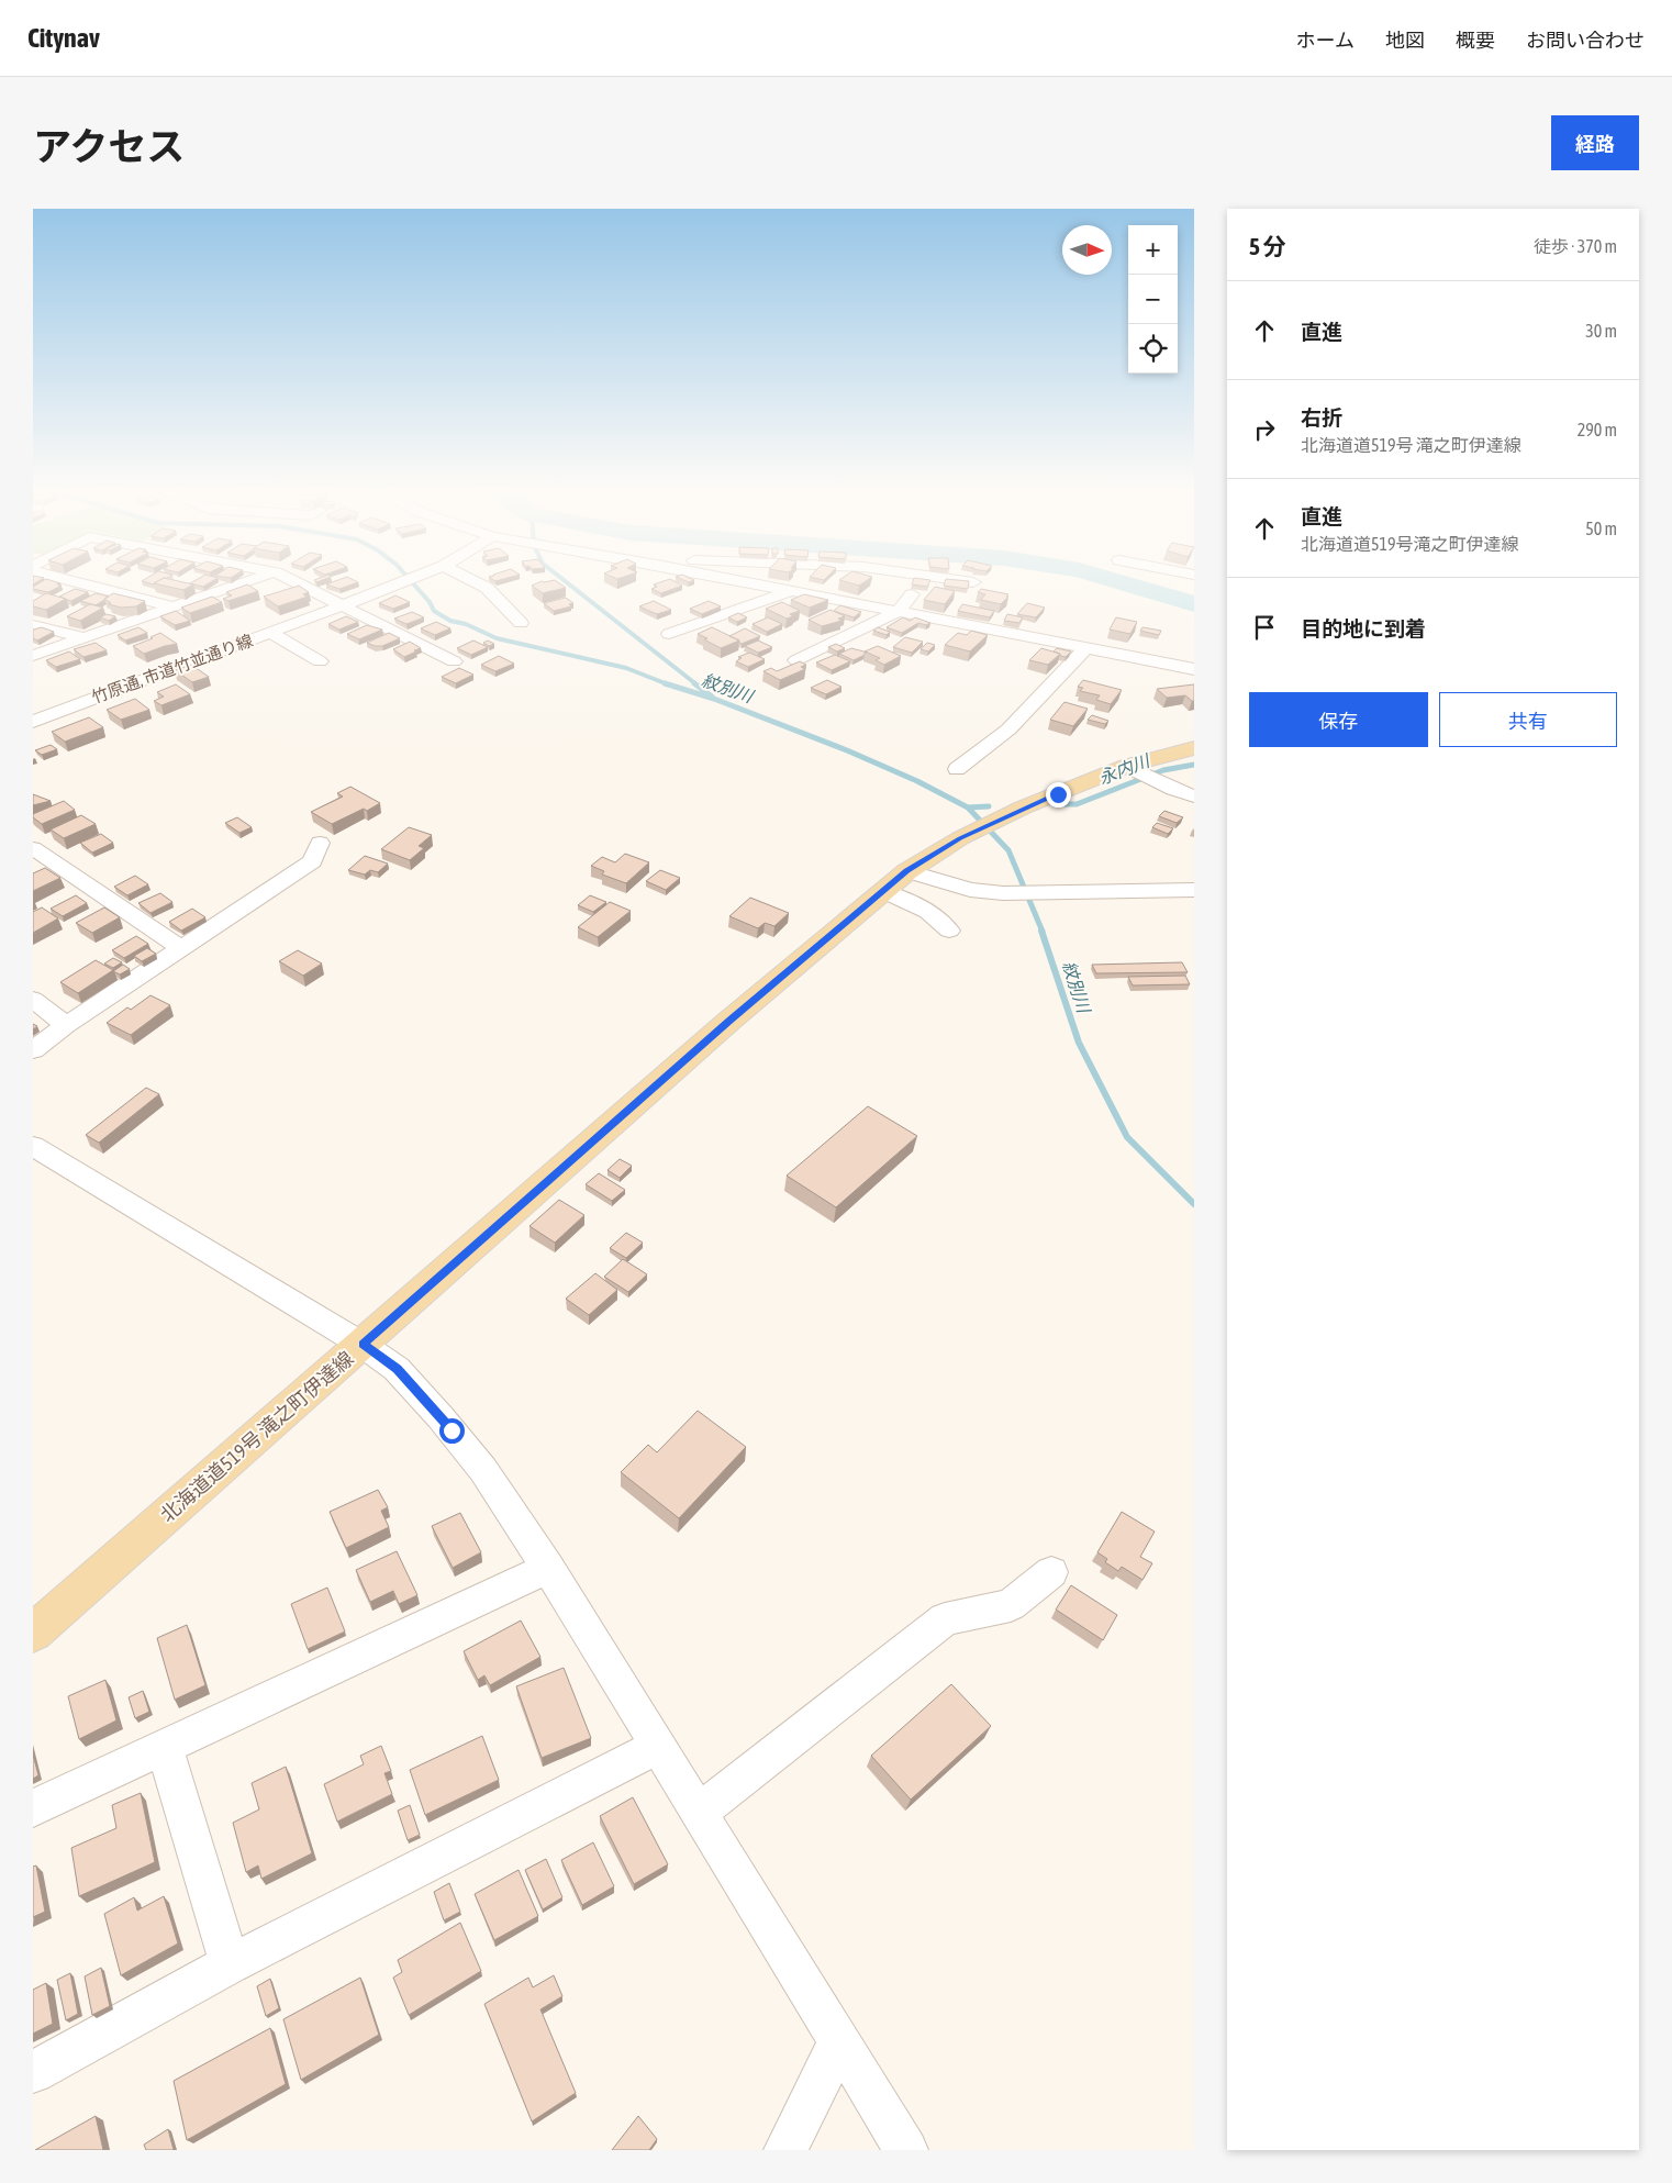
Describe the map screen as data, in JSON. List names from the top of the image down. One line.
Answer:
{"streets":{"main road":["北海道道519号 滝之町伊達線"],"street":["竹原通, 市道竹並通り線"]},"water":["紋別川","永内川"],"north":"right","page":{"header":"Citynav","nav":["ホーム","地図","概要","お問い合わせ"],"title":"アクセス","buttons":["経路",["保存","共有"]],"heading":["5 分","徒歩 · 370 m"],"map_buttons":["+","−"],"list":[["直進","30 m"],["右折","北海道道519号 滝之町伊達線","290 m"],["直進","北海道道519号滝之町伊達線","50 m"],"目的地に到着"]}}
